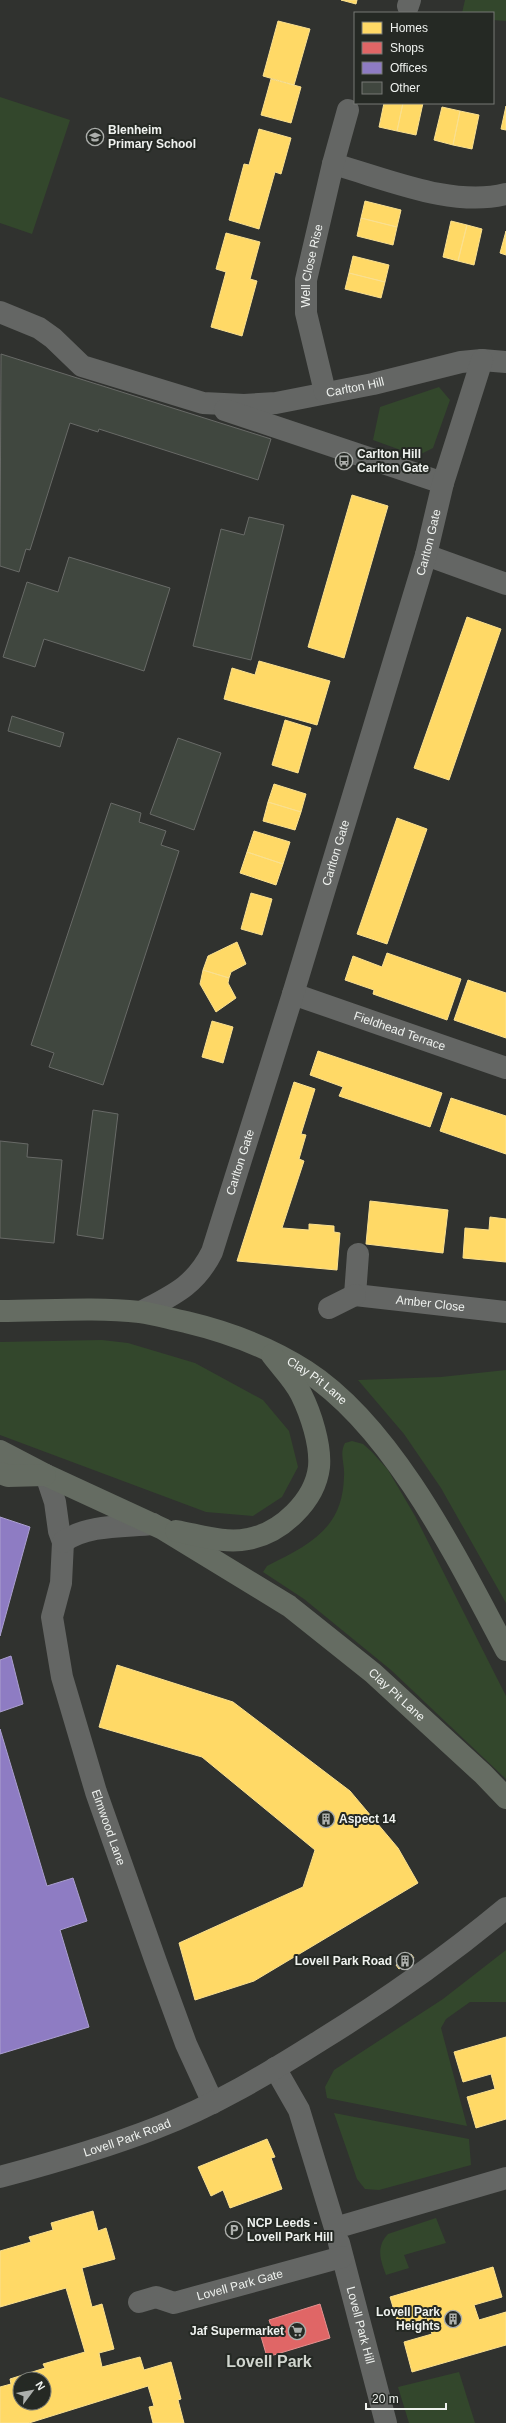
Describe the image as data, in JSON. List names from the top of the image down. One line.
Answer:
{"streets":{"highway":["Clay Pit Lane"],"street":["Well Close Rise","Carlton Hill","Carlton Gate","Fieldhead Terrace","Amber Close","Elmwood Lane","Lovell Park Road","Lovell Park Gate","Lovell Park Hill"]},"crossings":[["Well Close Rise","Carlton Hill"],["Carlton Hill","Carlton Gate"],["Carlton Gate","Fieldhead Terrace"],["Carlton Gate","Clay Pit Lane"],["Clay Pit Lane","Elmwood Lane"],["Elmwood Lane","Lovell Park Road"],["Lovell Park Road","Lovell Park Hill"],["Lovell Park Gate","Lovell Park Hill"]],"districts":["Lovell Park"],"places":{"school or university":["Blenheim Primary School"],"bus stop":["Carlton Hill Carlton Gate"],"building":["Aspect 14","Lovell Park Road","Lovell Park Heights"],"parking":["NCP Leeds - Lovell Park Hill"],"supermarket":["Jaf Supermarket"]},"legend":["Homes","Shops","Offices","Other"],"scale_bar":"20 m","north":"top right"}
